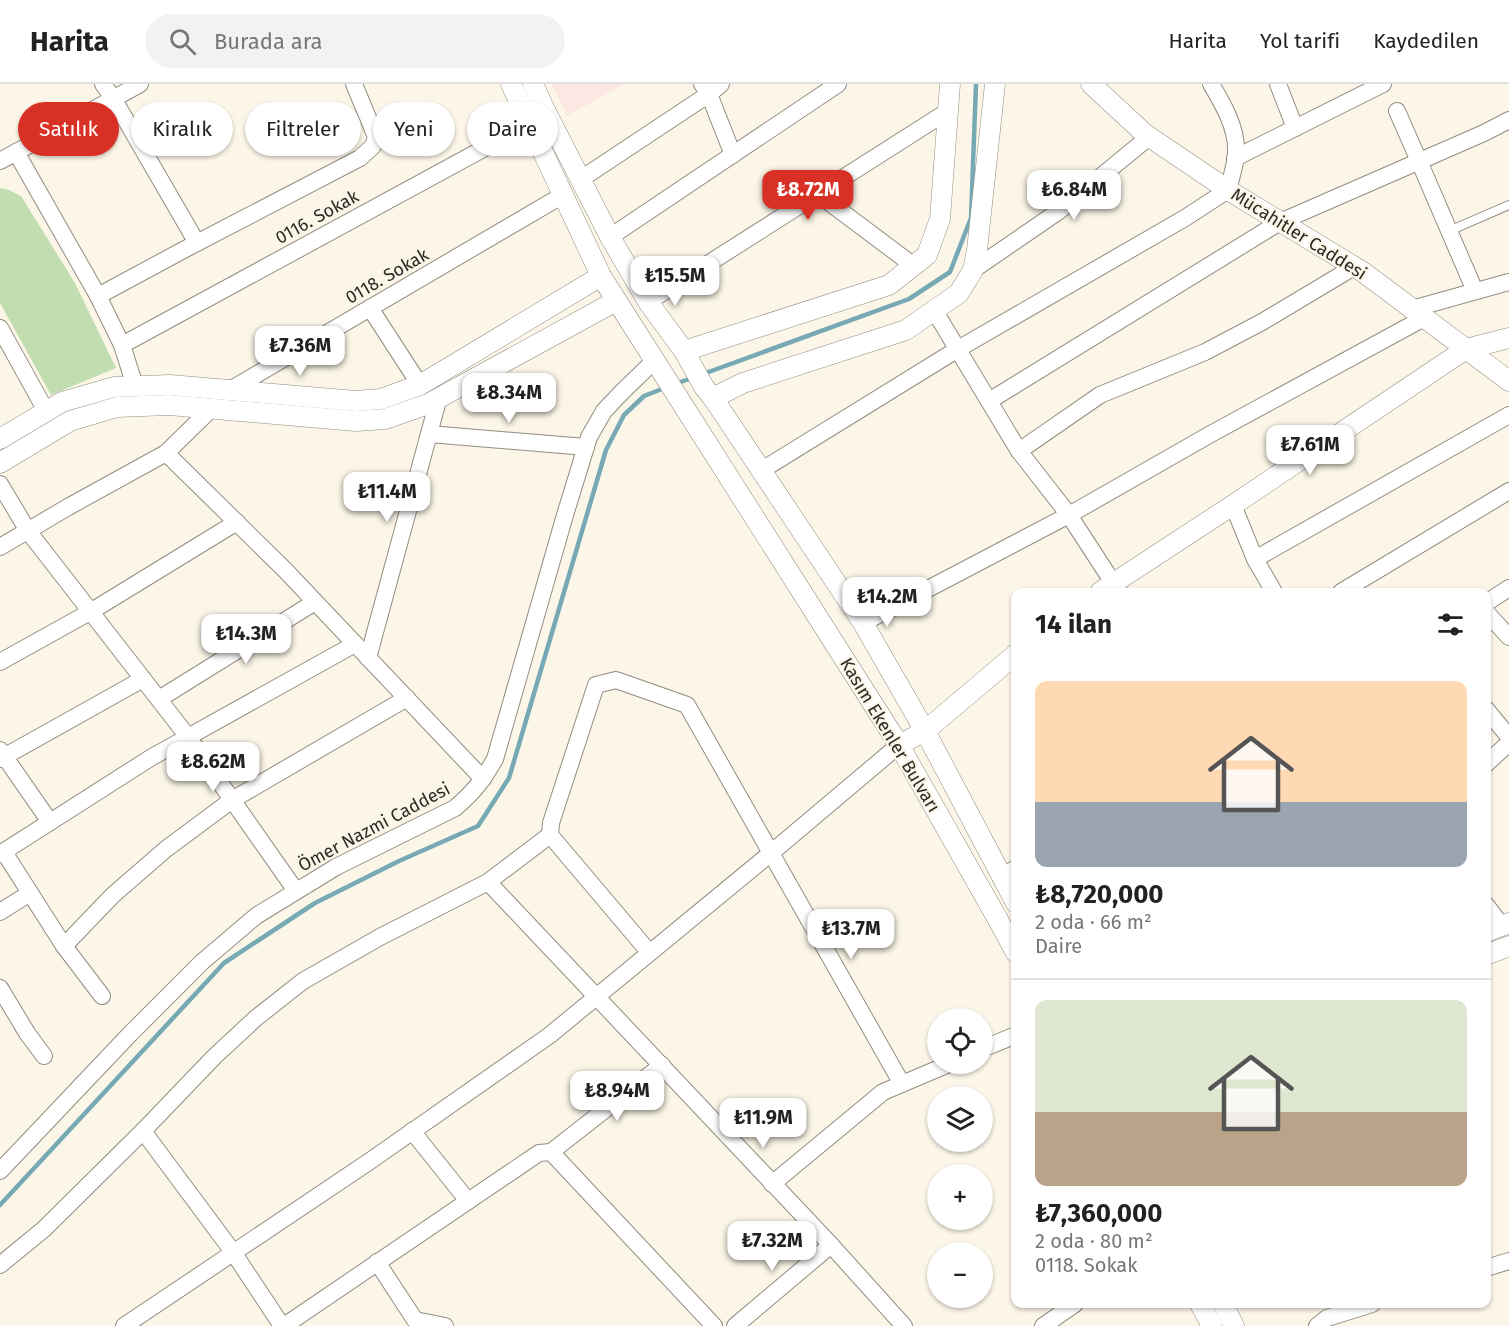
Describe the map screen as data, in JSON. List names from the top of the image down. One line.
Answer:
{"streets":{"street":["0116. Sokak","Mücahitler Caddesi","0118. Sokak","Kasım Ekenler Bulvarı","Ömer Nazmi Caddesi"]},"crossings":[["Kasım Ekenler Bulvarı","Ömer Nazmi Caddesi"]],"page":{"header":"Harita","search":"Burada ara","nav":["Harita","Yol tarifi","Kaydedilen"],"chip":["Satılık","Kiralık","Filtreler","Yeni","Daire"],"price":["₺8.72M","₺6.84M","₺15.5M","₺7.36M","₺8.34M","₺7.61M","₺11.4M","₺14.2M","₺14.3M","₺8.62M","₺13.7M","₺8.94M","₺11.9M","₺7.32M"],"heading":"14 ilan","list":[{"name":"₺8,720,000","note":"2 oda · 66 m² · Daire"},{"name":"₺7,360,000","note":"2 oda · 80 m² · 0118. Sokak"}],"map_buttons":["+","−"]}}
